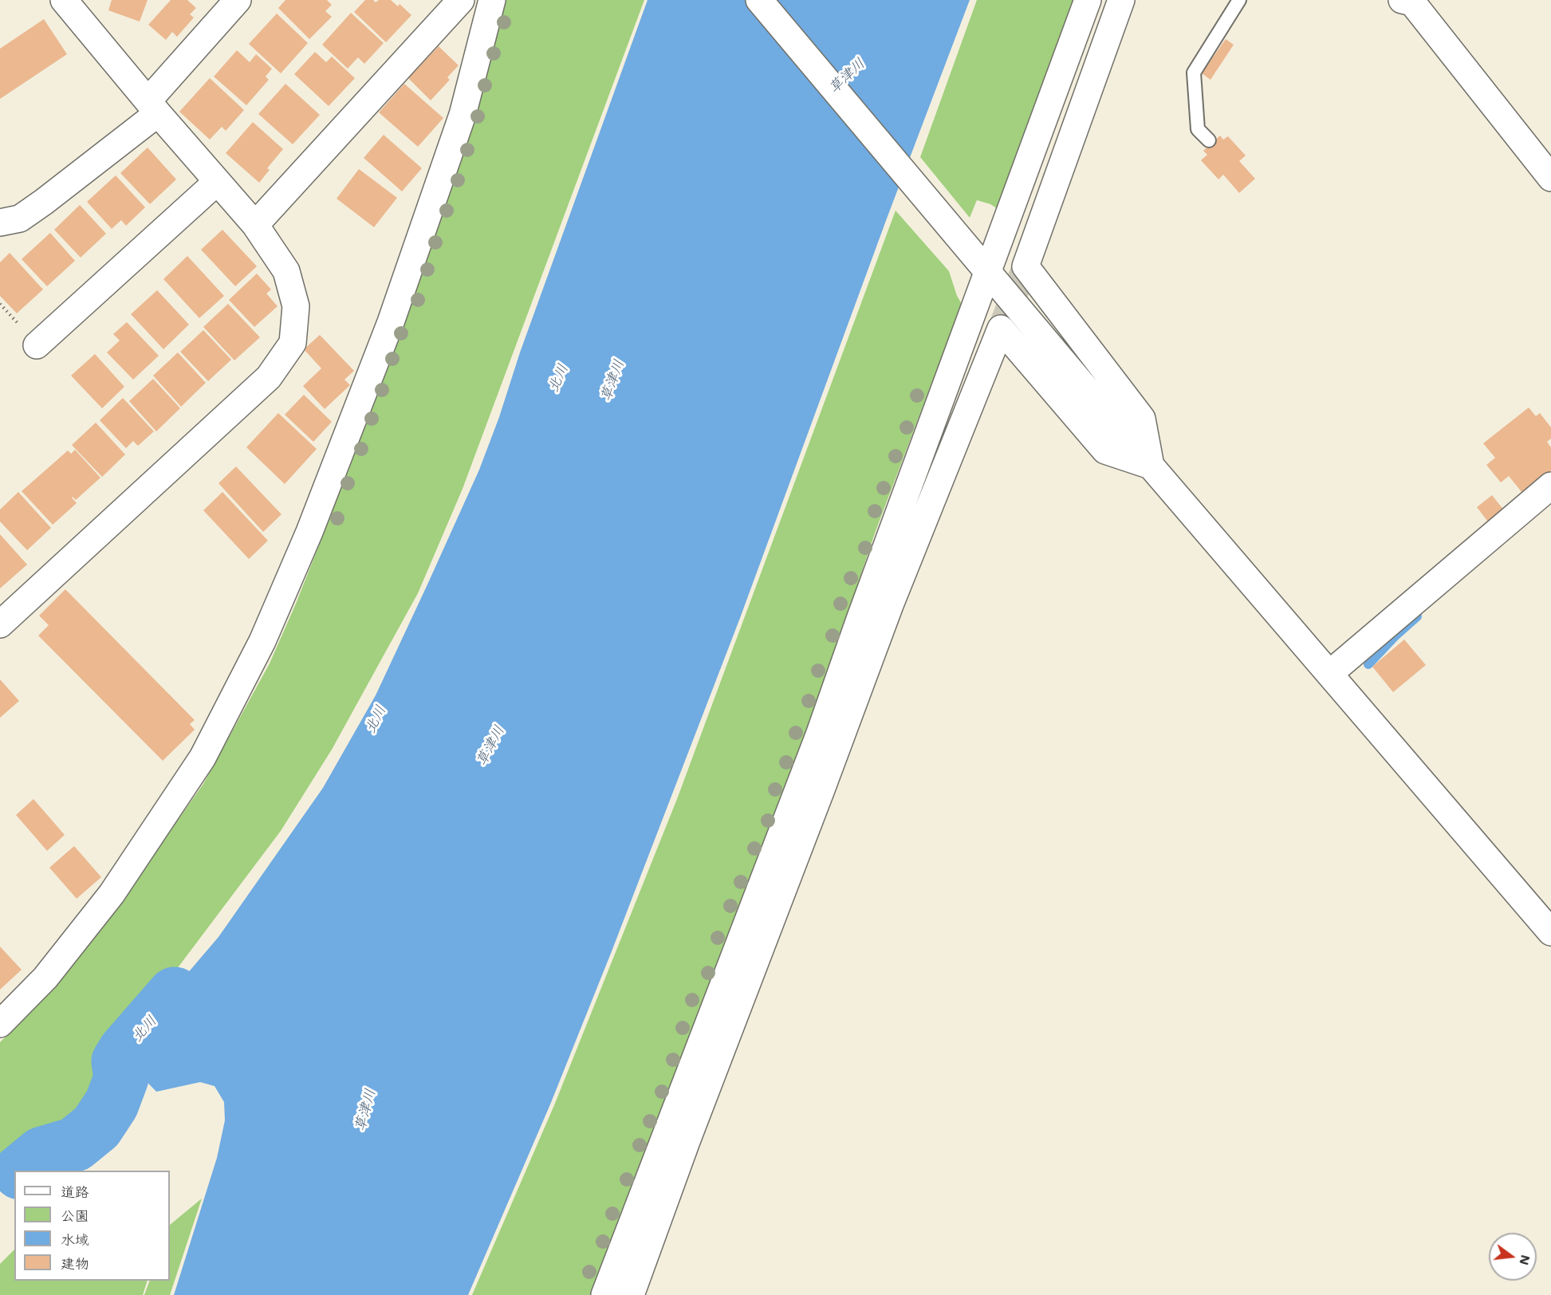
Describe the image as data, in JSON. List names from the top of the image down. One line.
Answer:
{"water":["草津川","北川"],"legend":["道路","公園","水域","建物"],"north":"right"}
